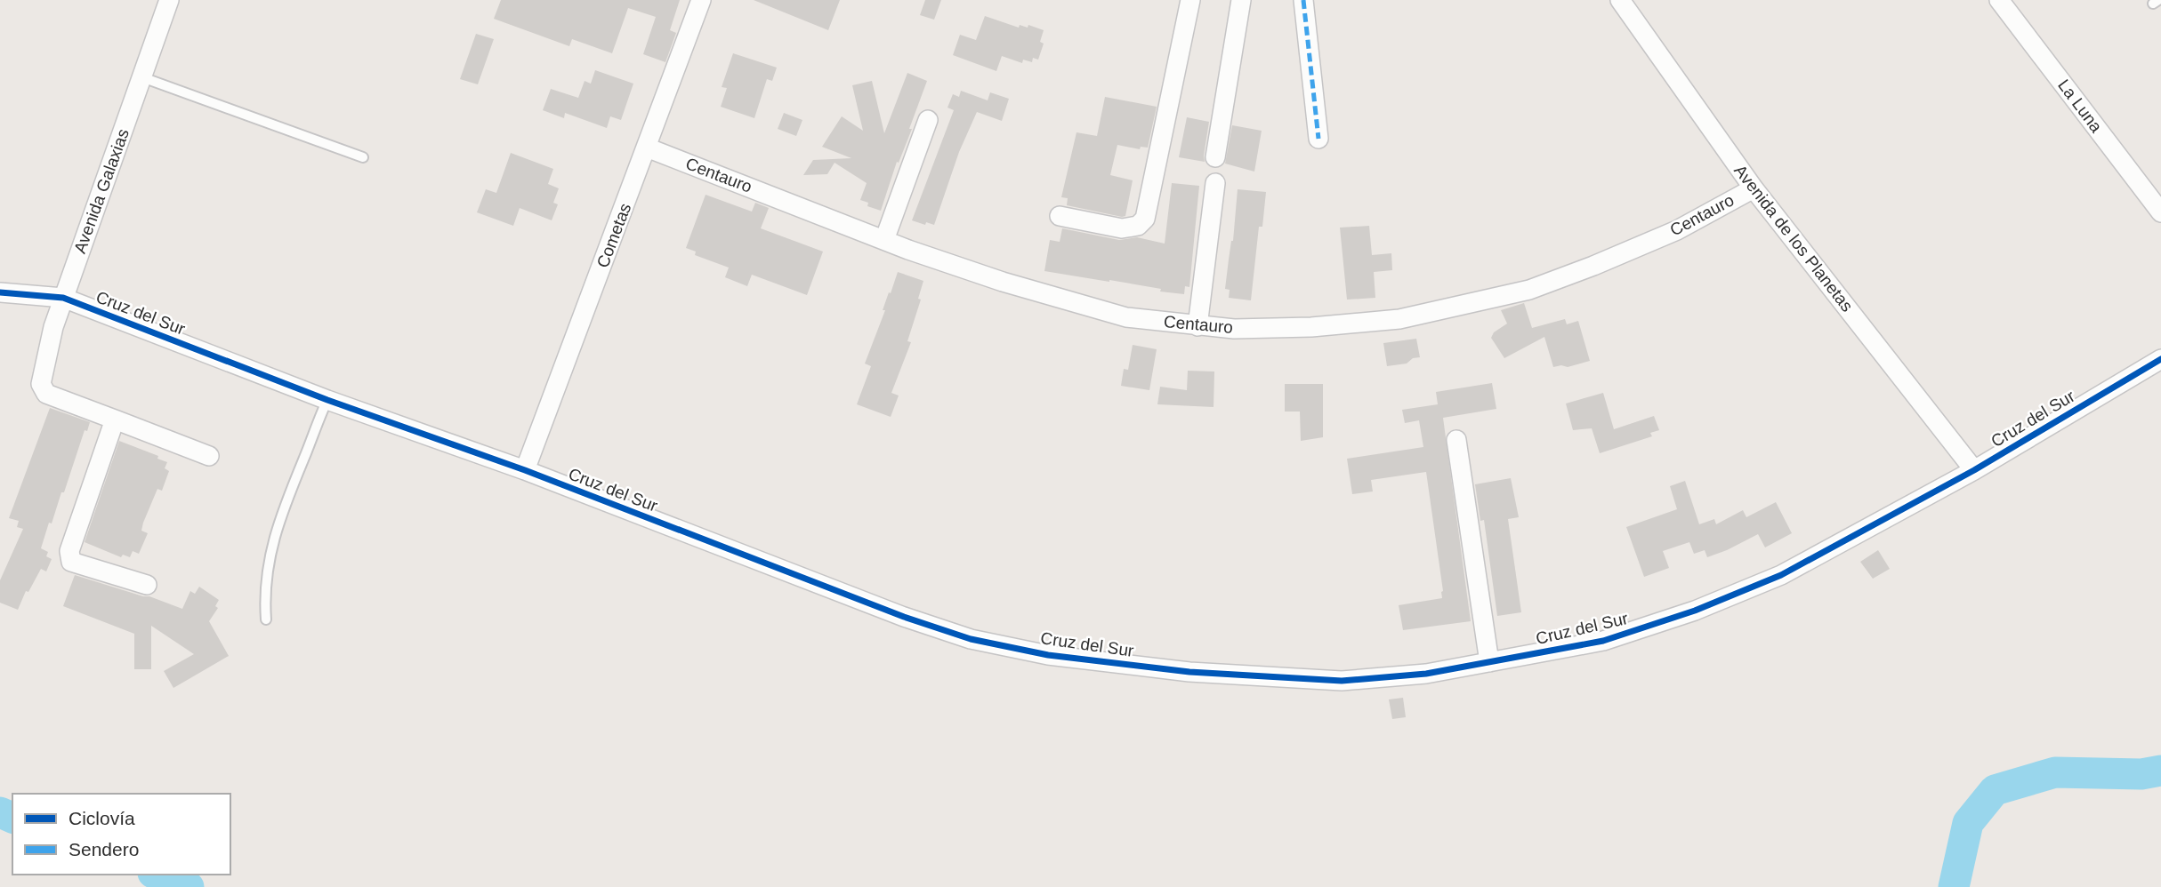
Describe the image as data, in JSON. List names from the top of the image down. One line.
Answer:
{"streets":{"street":["La Luna","Centauro","Avenida Galaxias","Cometas","Avenida de los Planetas","Cruz del Sur"]},"crossings":[["Centauro","Cometas"],["Centauro","Avenida de los Planetas"],["Avenida Galaxias","Cruz del Sur"],["Cometas","Cruz del Sur"],["Avenida de los Planetas","Cruz del Sur"]],"legend":["Ciclovía","Sendero"]}
